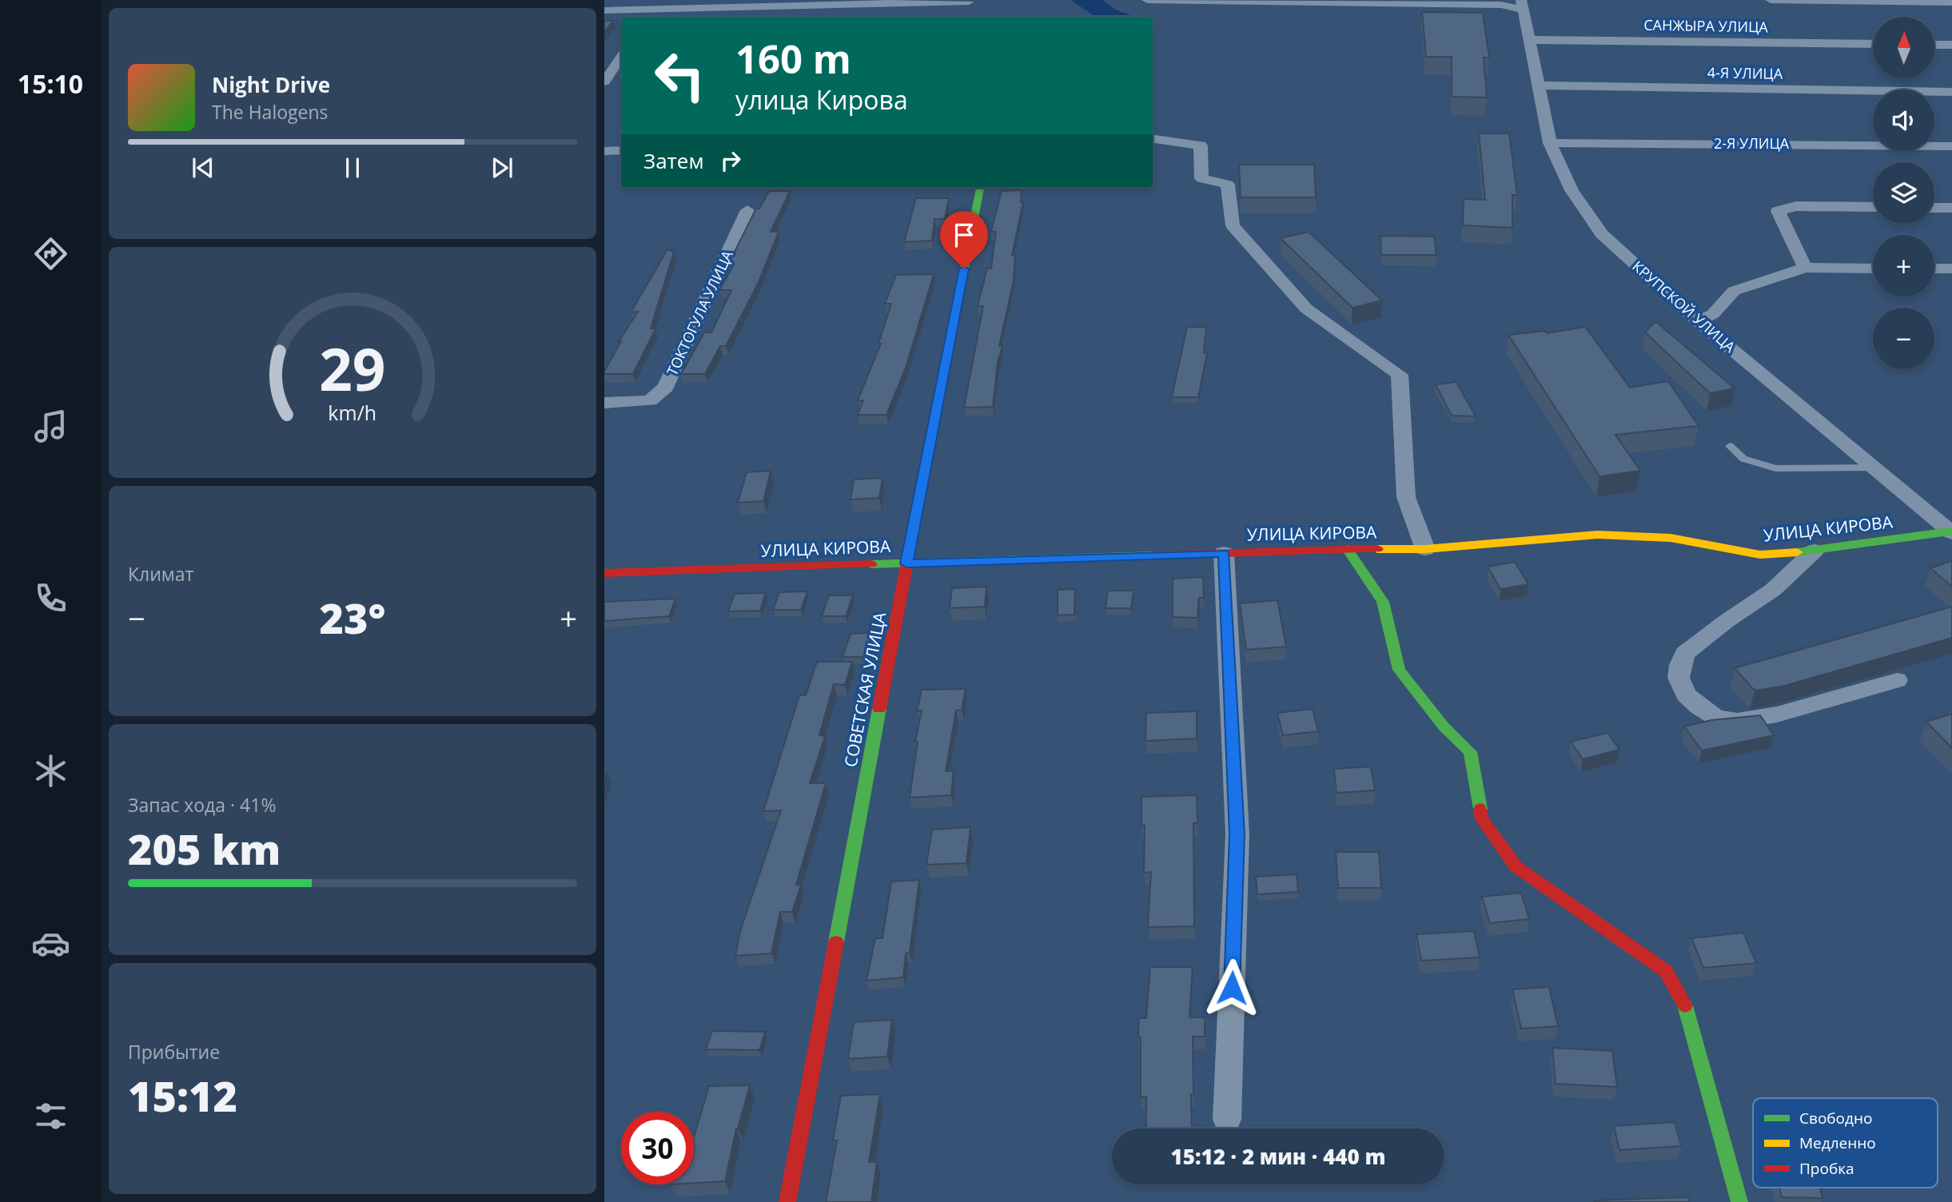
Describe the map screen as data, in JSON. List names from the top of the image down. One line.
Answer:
{"streets":{"street":["САНЖЫРА УЛИЦА","4-Я УЛИЦА","2-Я УЛИЦА","КРУПСКОЙ УЛИЦА","ТОКТОГУЛА УЛИЦА","УЛИЦА КИРОВА","СОВЕТСКАЯ УЛИЦА"]},"crossings":[["САНЖЫРА УЛИЦА","КРУПСКОЙ УЛИЦА"],["4-Я УЛИЦА","КРУПСКОЙ УЛИЦА"],["2-Я УЛИЦА","КРУПСКОЙ УЛИЦА"],["КРУПСКОЙ УЛИЦА","УЛИЦА КИРОВА"],["УЛИЦА КИРОВА","СОВЕТСКАЯ УЛИЦА"]],"legend":["Свободно","Медленно","Пробка"],"north":"top","page":{"tabs":"15:10","map_buttons":["+","−"],"turn":["160 m","улица Кирова"],"song":["Night Drive","The Halogens"],"then":"Затем","tile":["Климат",["Запас хода · 41%","205 km"],["Прибытие","15:12"]],"heat":["−","23°","+"],"limit":"30","trip":"15:12 · 2 мин · 440 m","gauge":["29","km/h"]}}
